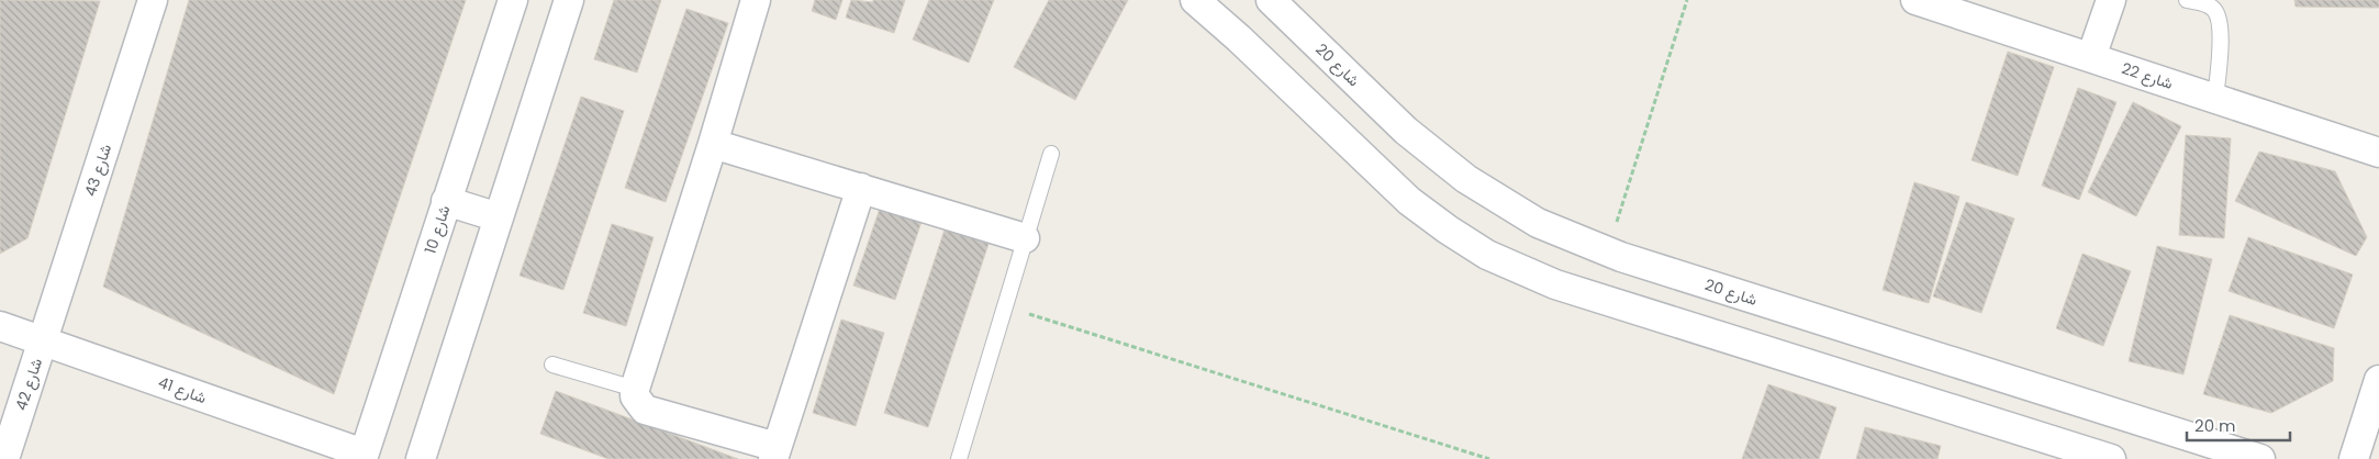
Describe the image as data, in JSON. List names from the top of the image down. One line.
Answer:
{"streets":{"street":["شارع 20","شارع 22","شارع 43","شارع 10","شارع 42","شارع 41"]},"crossings":[["شارع 43","شارع 42"],["شارع 43","شارع 41"],["شارع 10","شارع 41"],["شارع 42","شارع 41"]],"scale_bar":"20 m"}
